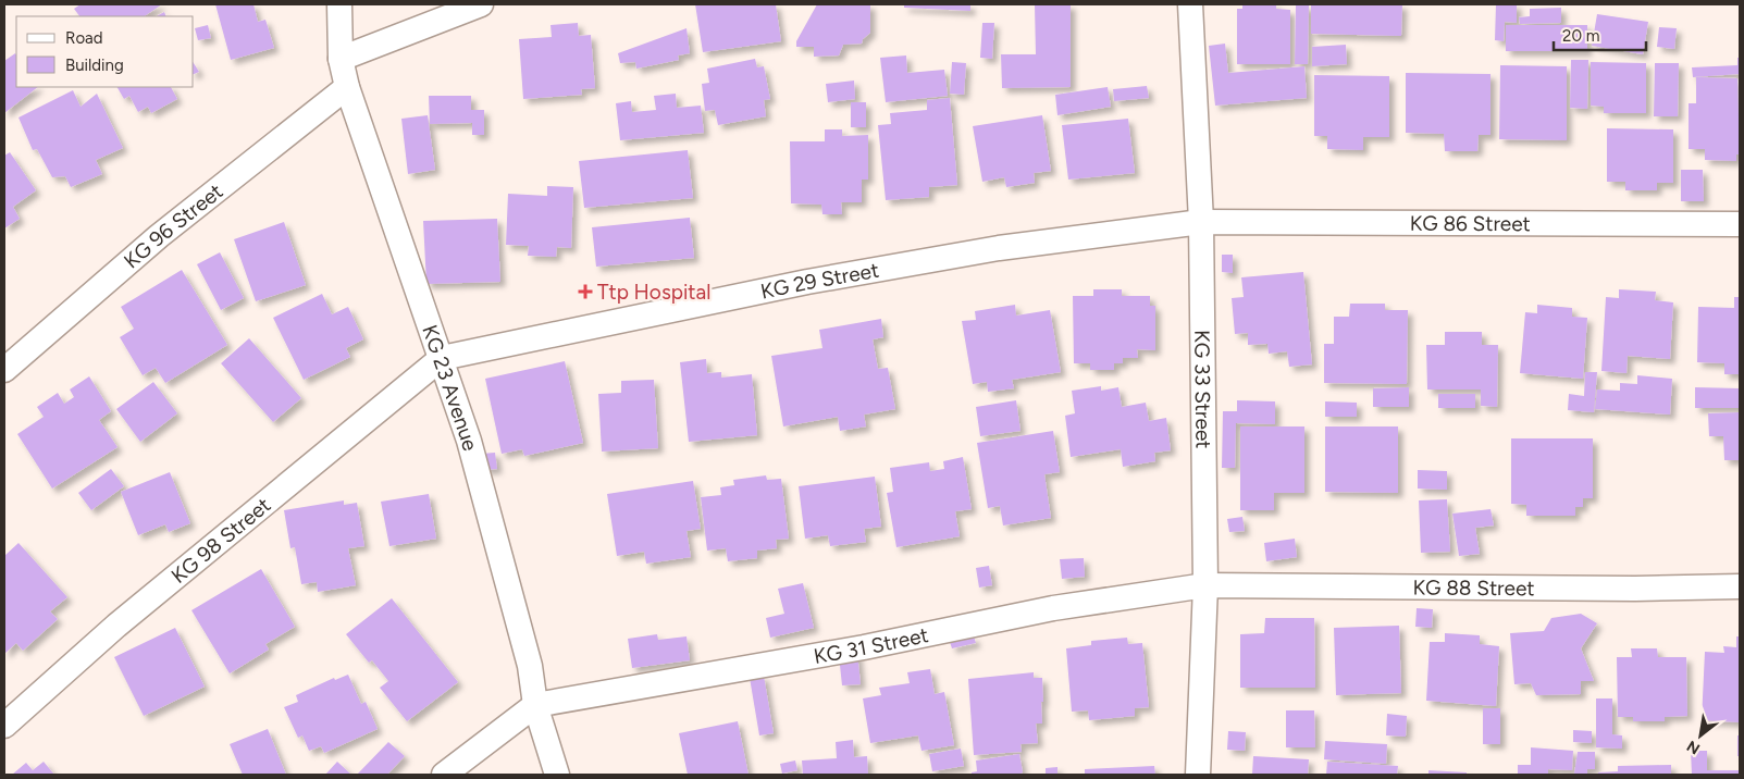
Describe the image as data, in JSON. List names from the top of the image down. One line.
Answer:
{"streets":{"street":["KG 86 Street","KG 96 Street","KG 29 Street","KG 23 Avenue","KG 33 Street","KG 98 Street","KG 88 Street","KG 31 Street"]},"crossings":[["KG 86 Street","KG 29 Street"],["KG 86 Street","KG 33 Street"],["KG 96 Street","KG 23 Avenue"],["KG 29 Street","KG 23 Avenue"],["KG 29 Street","KG 33 Street"],["KG 29 Street","KG 98 Street"],["KG 23 Avenue","KG 98 Street"],["KG 23 Avenue","KG 31 Street"],["KG 33 Street","KG 88 Street"],["KG 33 Street","KG 31 Street"],["KG 88 Street","KG 31 Street"]],"places":{"health":["Ttp Hospital"]},"legend":["Road","Building"],"scale_bar":"20 m","north":"bottom left"}
